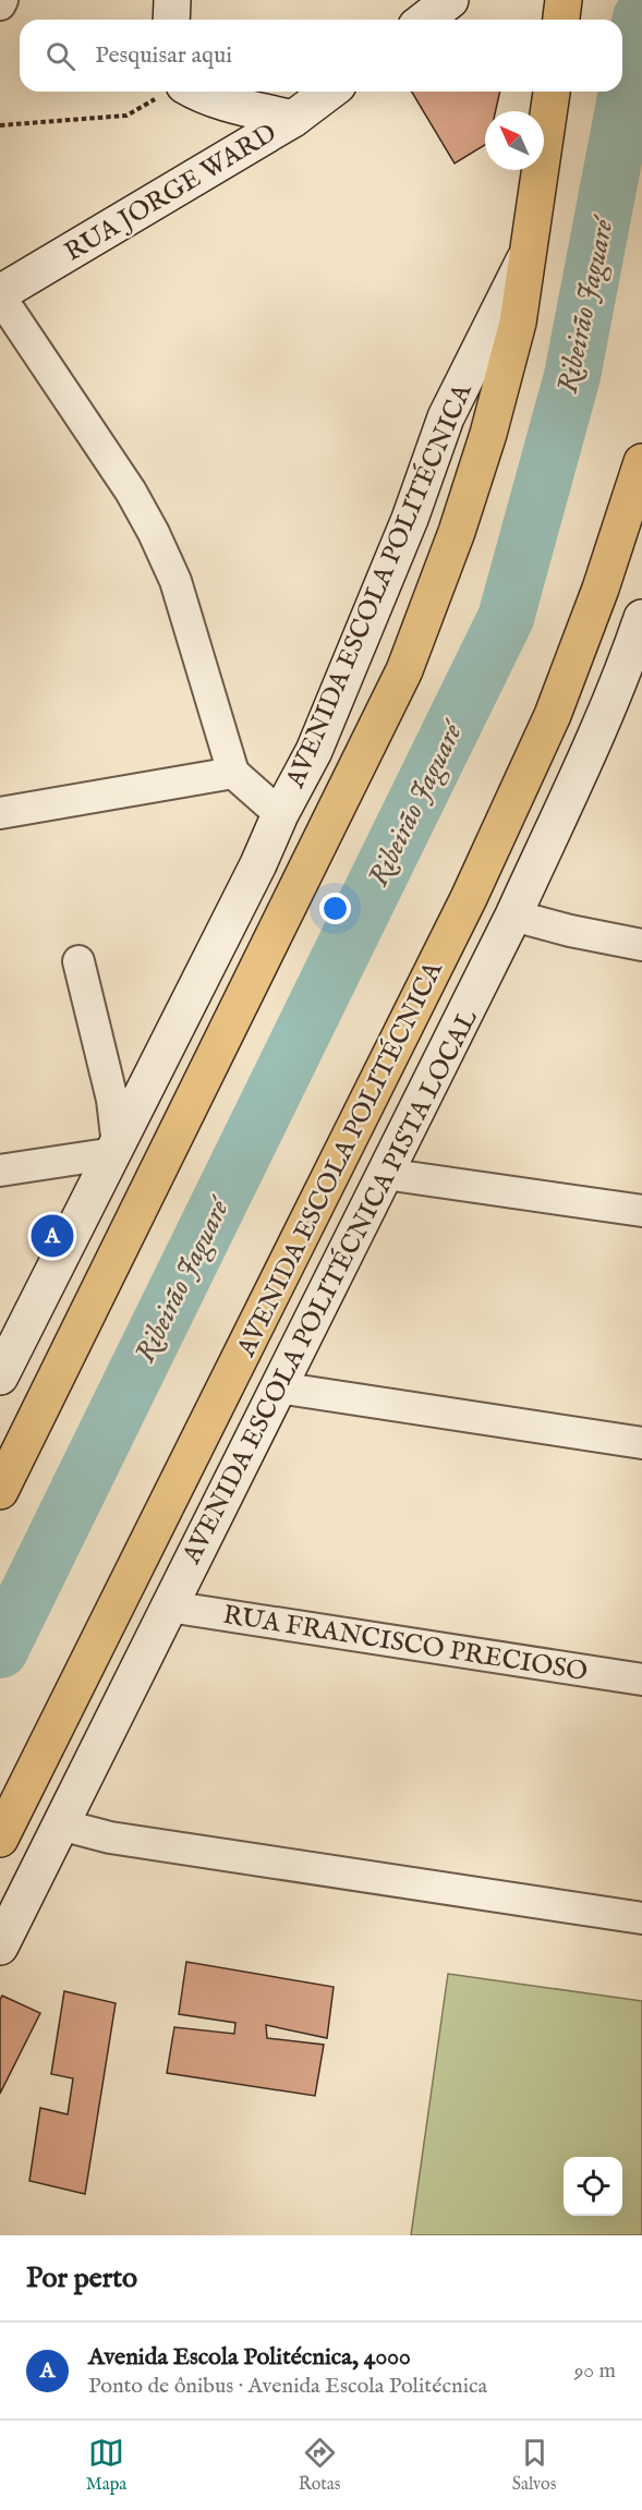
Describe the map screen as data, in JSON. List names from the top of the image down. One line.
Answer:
{"streets":{"highway":["AVENIDA ESCOLA POLITÉCNICA"],"main road":["RUA JORGE WARD","AVENIDA ESCOLA POLITÉCNICA PISTA LOCAL"],"street":["RUA FRANCISCO PRECIOSO"]},"crossings":[["AVENIDA ESCOLA POLITÉCNICA PISTA LOCAL","RUA FRANCISCO PRECIOSO"]],"water":["Ribeirão Jaguaré"],"north":"top left","page":{"search":"Pesquisar aqui","pins":"A","heading":"Por perto","list":[{"mark":"A","name":"Avenida Escola Politécnica, 4000","note":"Ponto de ônibus · Avenida Escola Politécnica","value":"90 m"}],"nav":["Mapa","Rotas","Salvos"]}}
